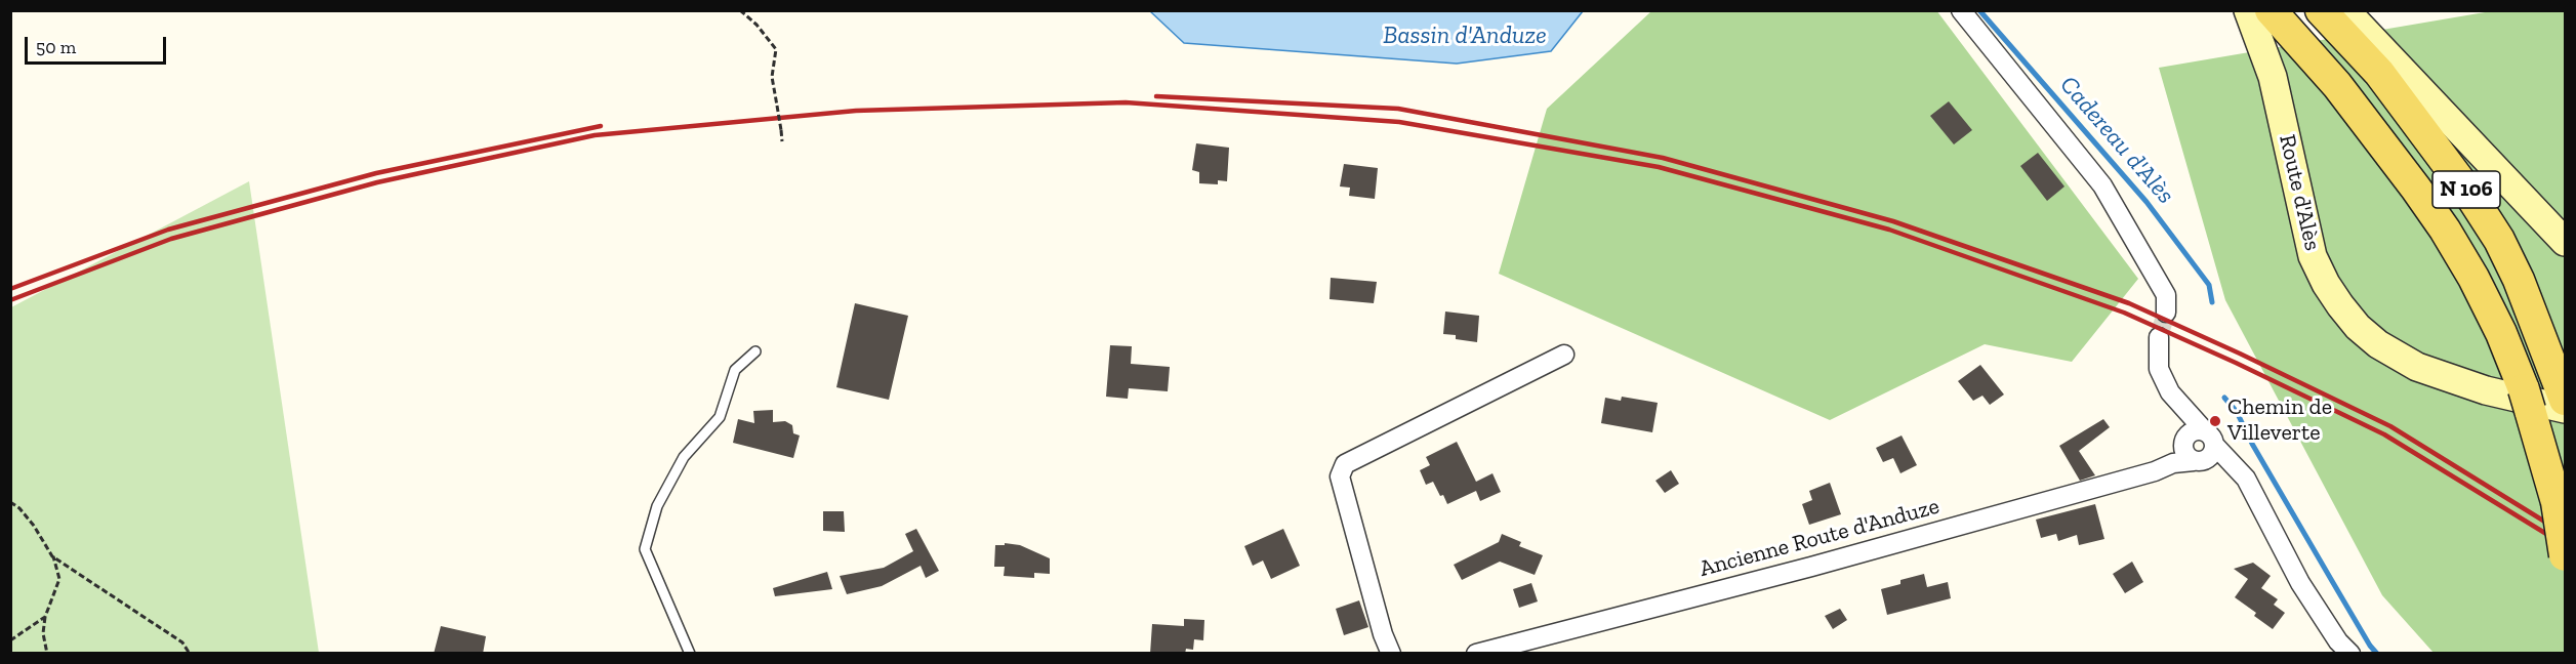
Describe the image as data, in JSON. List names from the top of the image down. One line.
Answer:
{"streets":{"main road":["N 106","Route d'Alès"],"street":["Ancienne Route d'Anduze"]},"water":["Bassin d'Anduze","Cadereau d'Alès"],"places":["Chemin de Villeverte"],"scale_bar":"50 m"}
